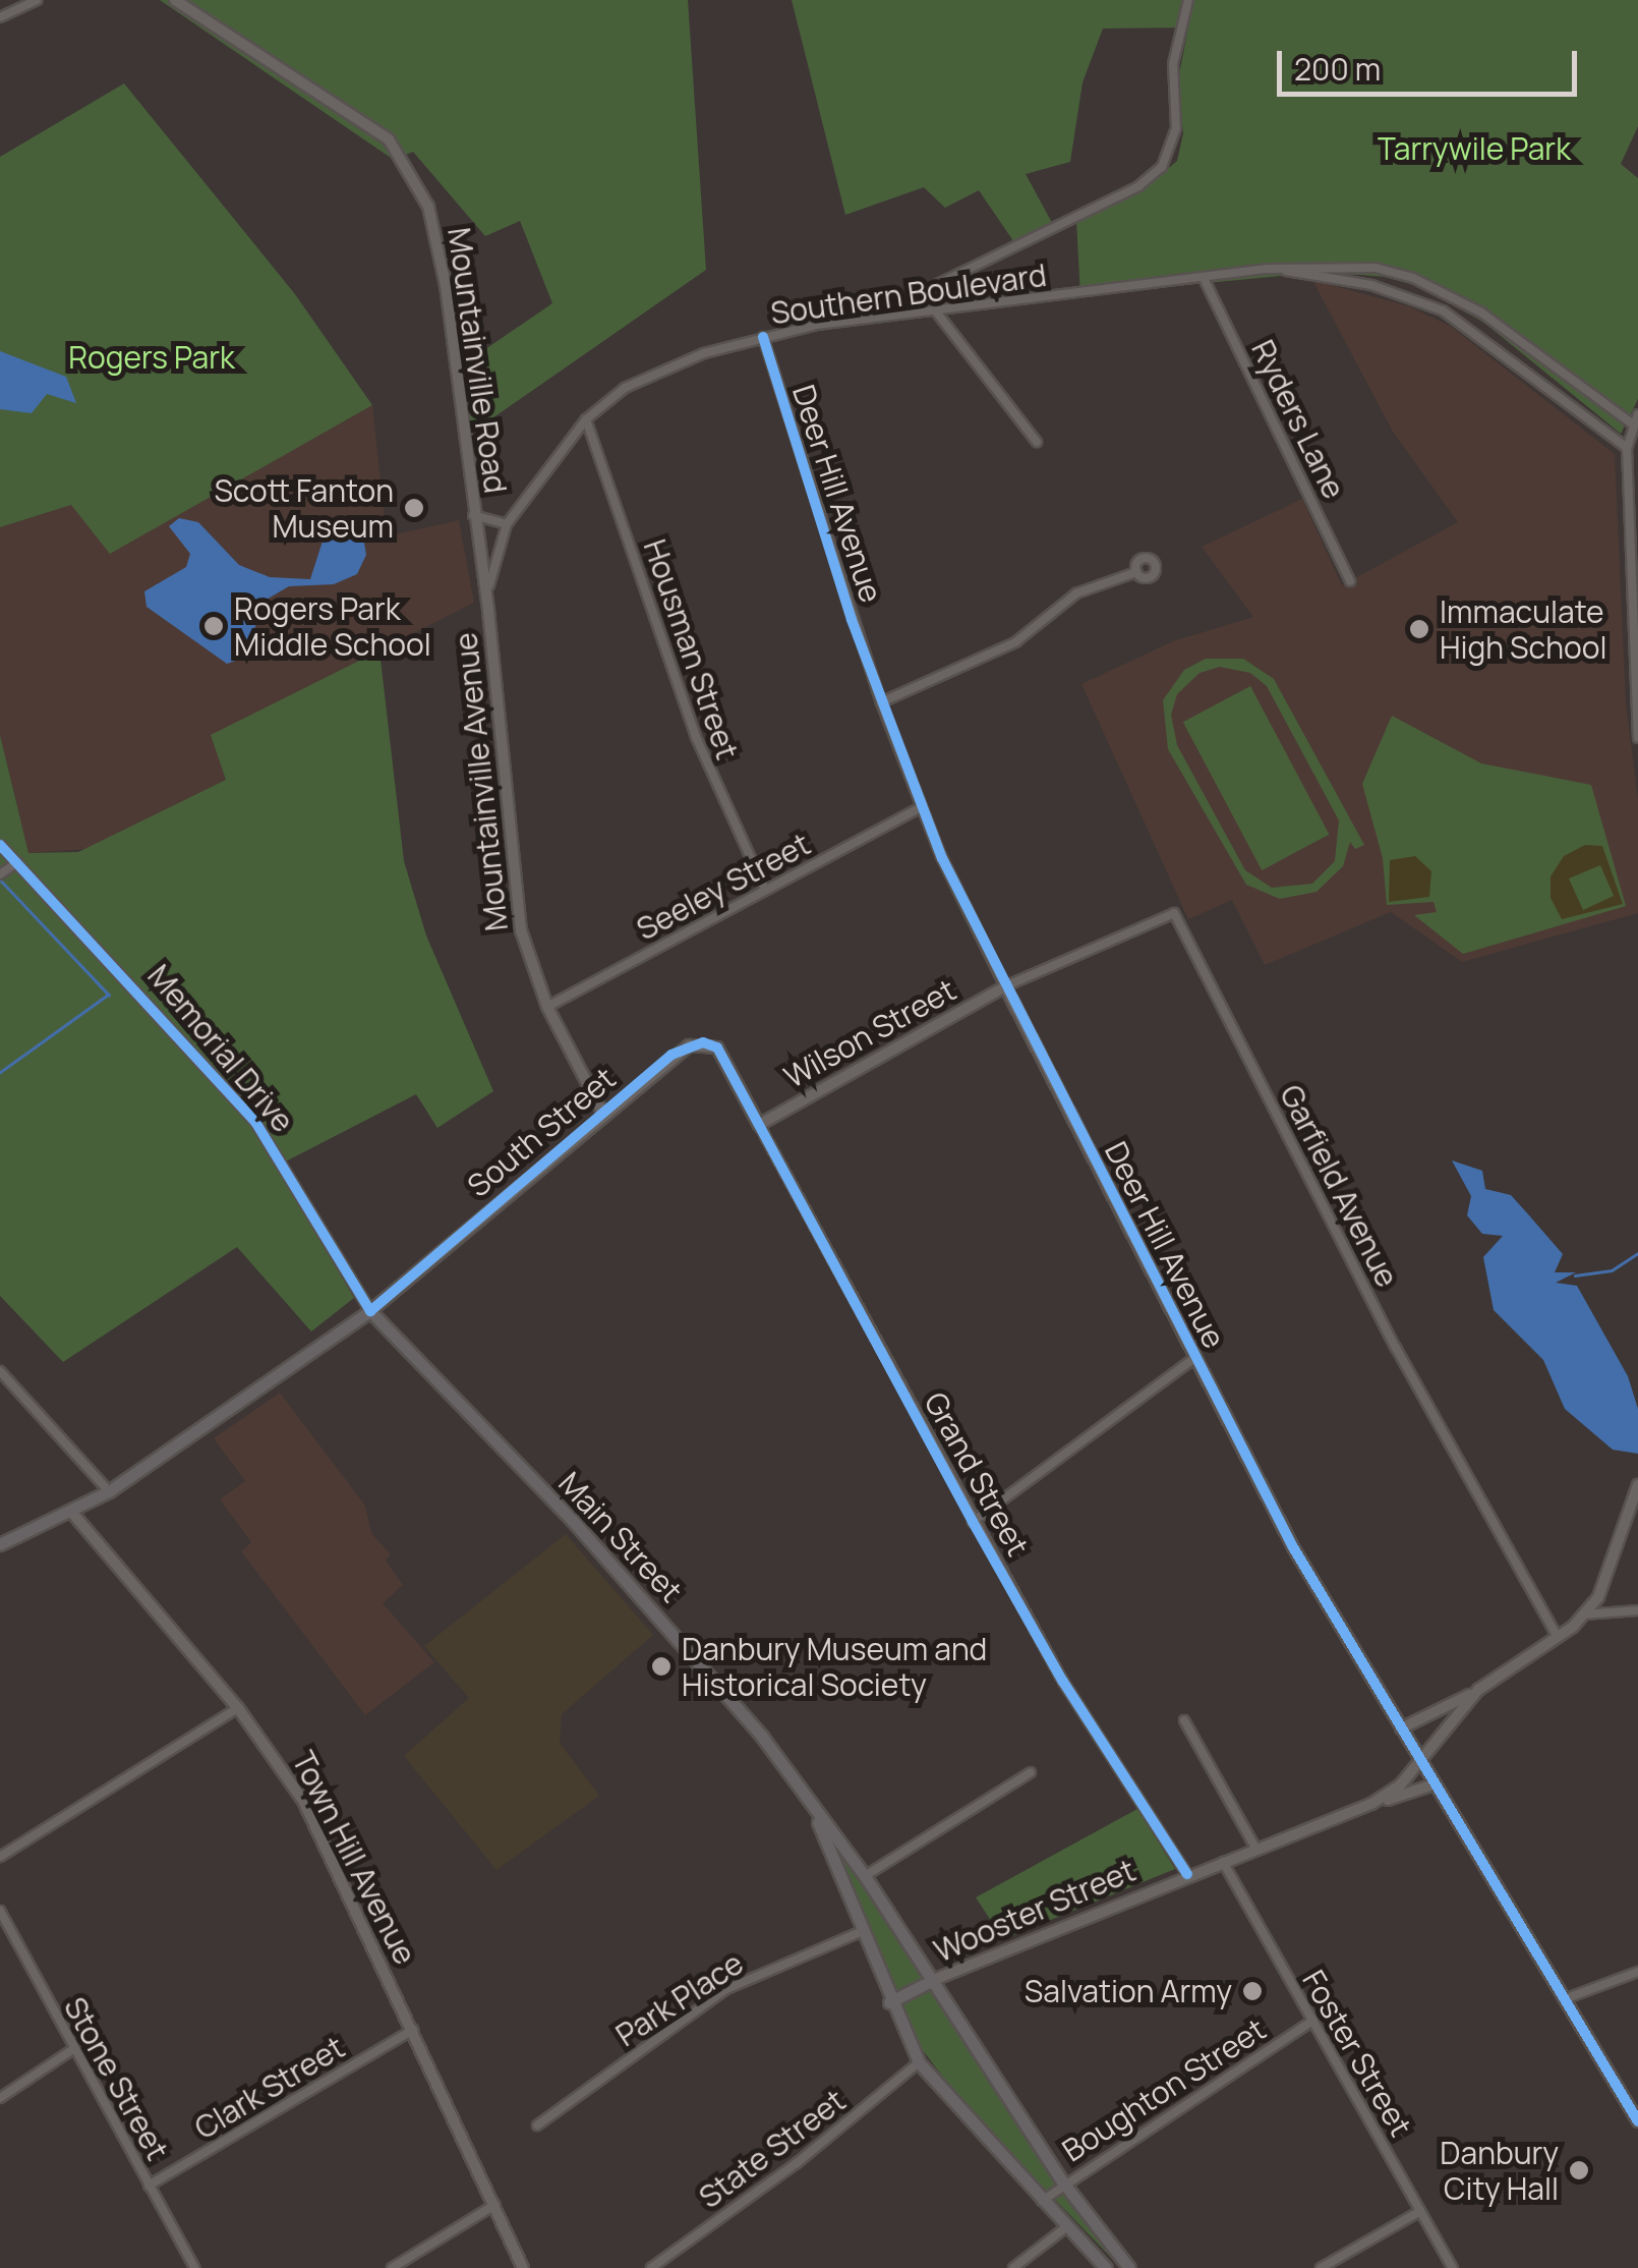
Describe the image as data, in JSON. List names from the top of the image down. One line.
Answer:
{"streets":{"main road":["South Street","Main Street","Wooster Street"],"street":["Southern Boulevard","Mountainville Road","Ryders Lane","Deer Hill Avenue","Housman Street","Mountainville Avenue","Seeley Street","Wilson Street","Memorial Drive","Garfield Avenue","Grand Street","Town Hill Avenue","Park Place","Foster Street","Stone Street","Clark Street","Boughton Street","State Street"]},"crossings":[["Southern Boulevard","Mountainville Road"],["Southern Boulevard","Ryders Lane"],["Southern Boulevard","Deer Hill Avenue"],["Southern Boulevard","Housman Street"],["Southern Boulevard","Mountainville Avenue"],["Mountainville Road","Mountainville Avenue"],["Deer Hill Avenue","Seeley Street"],["Deer Hill Avenue","Wilson Street"],["Deer Hill Avenue","Garfield Avenue"],["Deer Hill Avenue","Wooster Street"],["Housman Street","Seeley Street"],["Mountainville Avenue","Seeley Street"],["Mountainville Avenue","South Street"],["Wilson Street","Garfield Avenue"],["Wilson Street","Grand Street"],["Memorial Drive","South Street"],["Memorial Drive","Main Street"],["South Street","Grand Street"],["South Street","Main Street"],["South Street","Town Hill Avenue"],["Grand Street","Wooster Street"],["Main Street","Wooster Street"],["Main Street","Park Place"],["Main Street","Boughton Street"],["Main Street","State Street"],["Town Hill Avenue","Clark Street"],["Wooster Street","Foster Street"],["Foster Street","Boughton Street"],["Stone Street","Clark Street"]],"parks":["Tarrywile Park","Rogers Park"],"places":["Scott Fanton Museum","Rogers Park Middle School","Immaculate High School","Danbury Museum and Historical Society","Salvation Army","Danbury City Hall"],"scale_bar":"200 m"}
